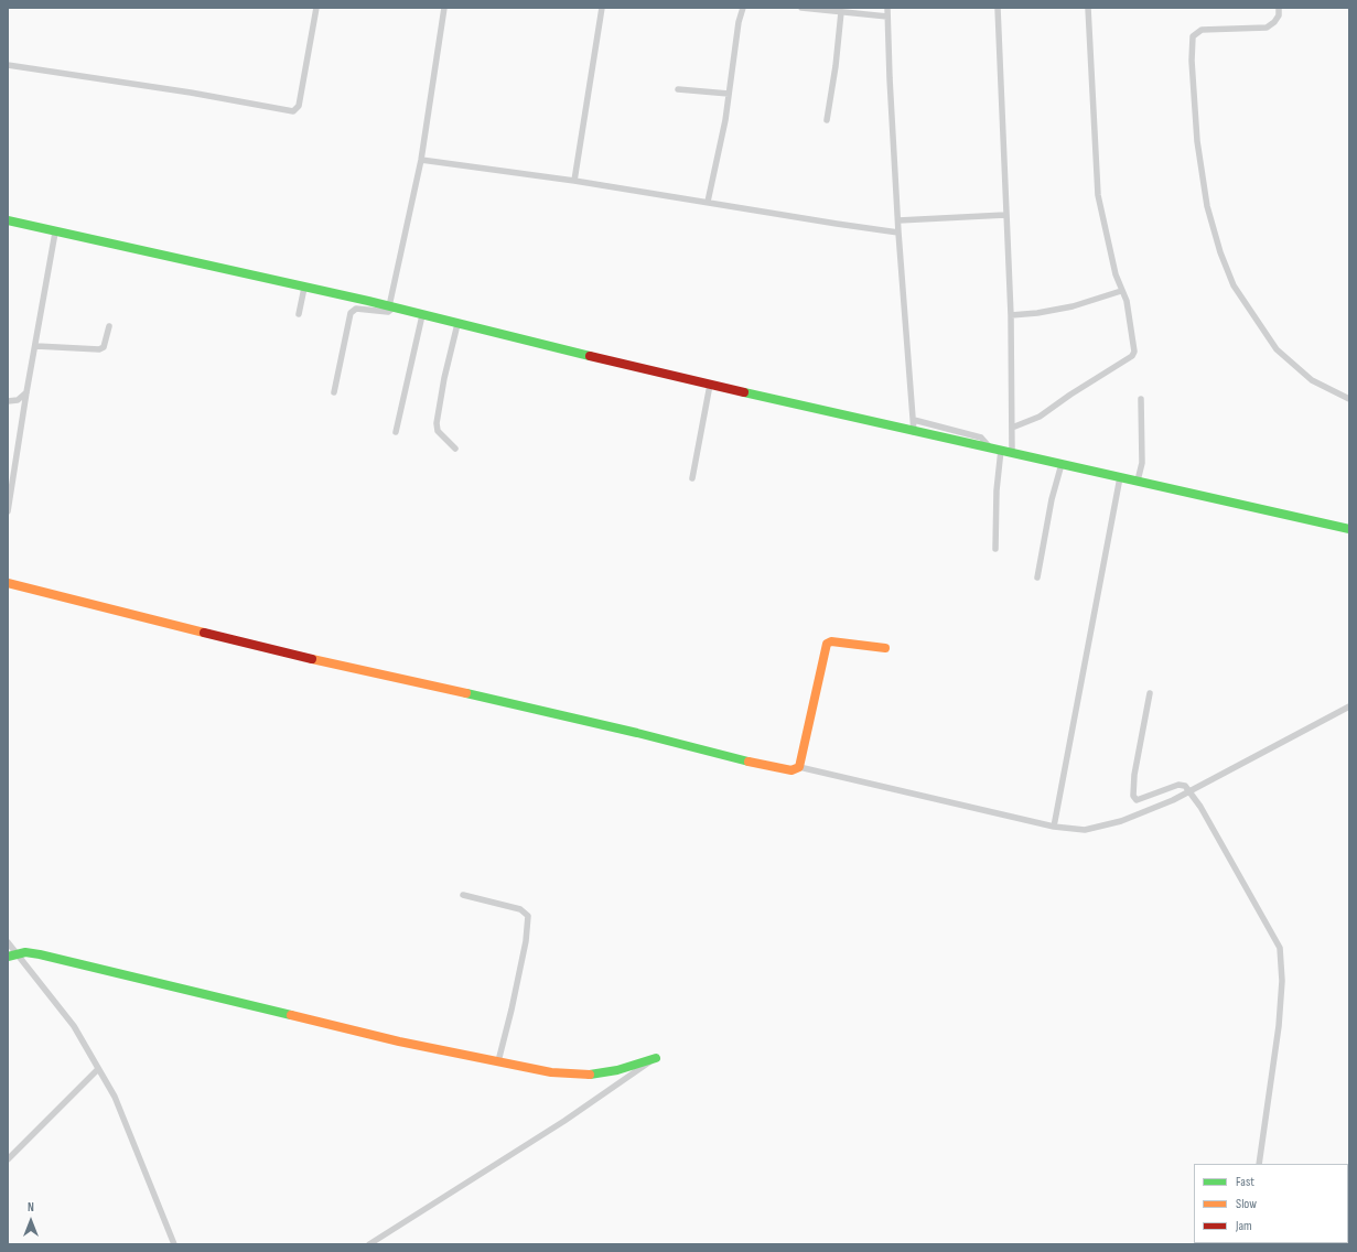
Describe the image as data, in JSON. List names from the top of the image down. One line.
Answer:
{"legend":["Fast","Slow","Jam"],"north":"top"}
